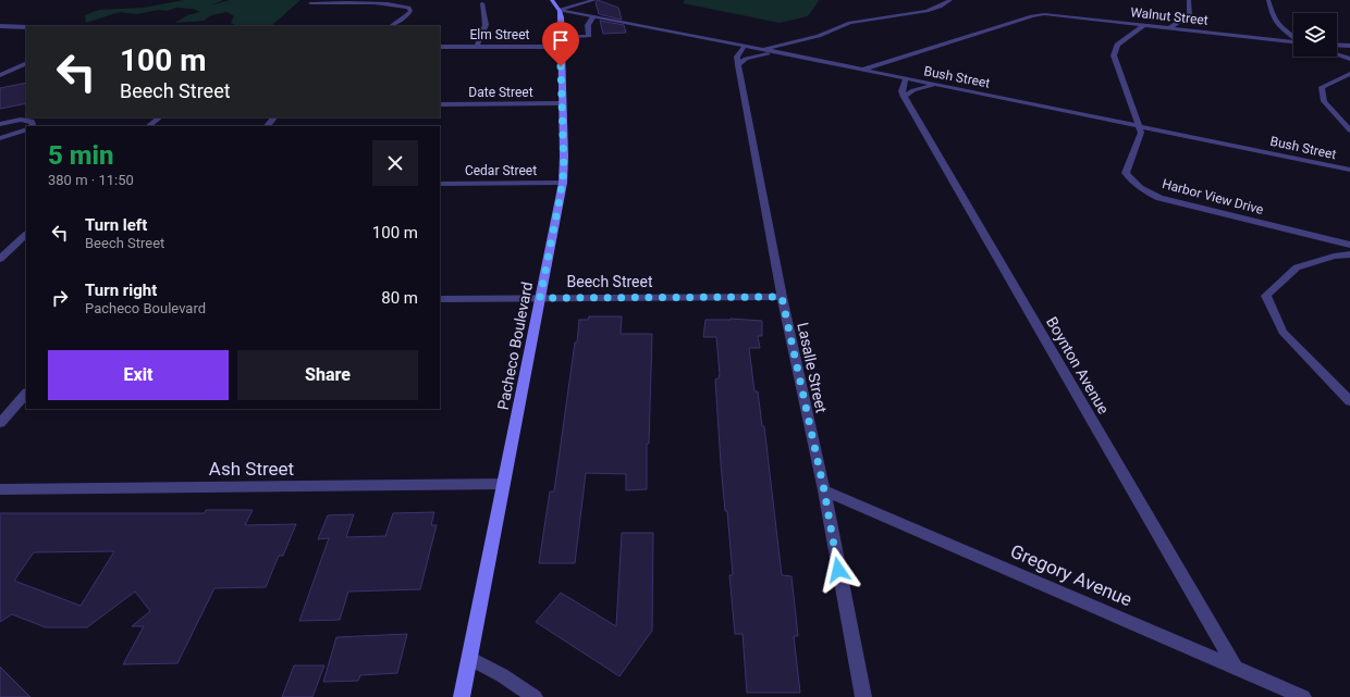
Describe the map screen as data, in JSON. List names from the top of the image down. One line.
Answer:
{"streets":{"main road":["Pacheco Boulevard"],"street":["Walnut Street","Elm Street","Bush Street","Date Street","Cedar Street","Harbor View Drive","Beech Street","Boynton Avenue","Lasalle Street","Ash Street","Gregory Avenue"]},"crossings":[["Walnut Street","Bush Street"],["Elm Street","Bush Street"],["Elm Street","Pacheco Boulevard"],["Bush Street","Harbor View Drive"],["Bush Street","Pacheco Boulevard"],["Bush Street","Lasalle Street"],["Date Street","Pacheco Boulevard"],["Cedar Street","Pacheco Boulevard"],["Beech Street","Pacheco Boulevard"],["Beech Street","Lasalle Street"],["Pacheco Boulevard","Ash Street"],["Boynton Avenue","Gregory Avenue"],["Lasalle Street","Gregory Avenue"]],"page":{"turn":["100 m","Beech Street"],"heading":["5 min","380 m · 11:50"],"list":[{"name":"Turn left","note":"Beech Street","value":"100 m"},{"name":"Turn right","note":"Pacheco Boulevard","value":"80 m"}],"buttons":["Exit","Share"]}}
